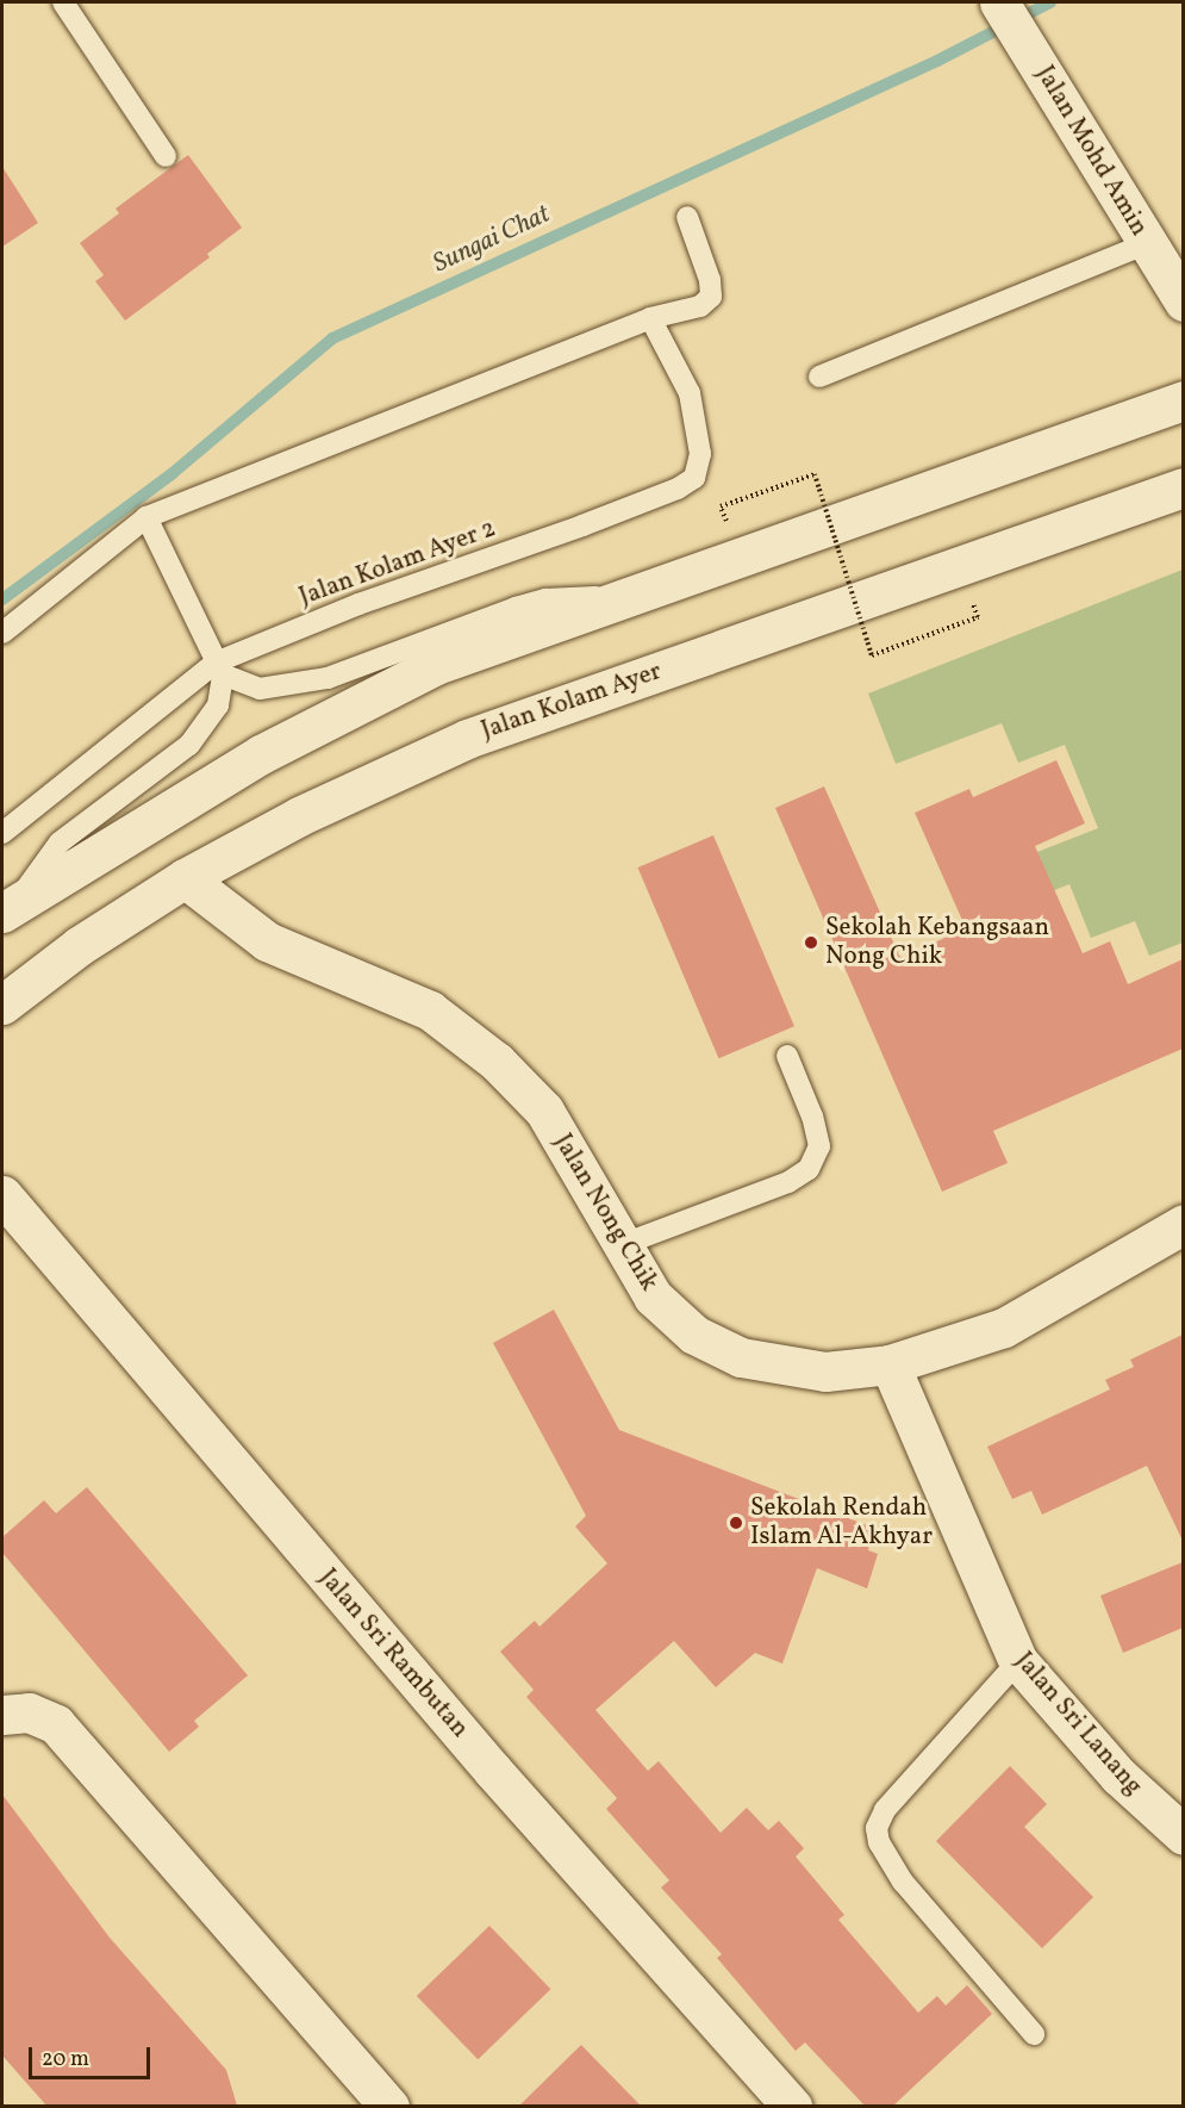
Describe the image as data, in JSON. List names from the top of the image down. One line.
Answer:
{"streets":{"street":["Jalan Mohd Amin","Jalan Kolam Ayer","Jalan Nong Chik","Jalan Sri Rambutan","Jalan Sri Lanang"],"lane":["Jalan Kolam Ayer 2"]},"crossings":[["Jalan Kolam Ayer","Jalan Nong Chik"],["Jalan Nong Chik","Jalan Sri Lanang"]],"water":["Sungai Chat"],"places":["Sekolah Kebangsaan Nong Chik","Sekolah Rendah Islam Al-Akhyar"],"scale_bar":"20 m"}
